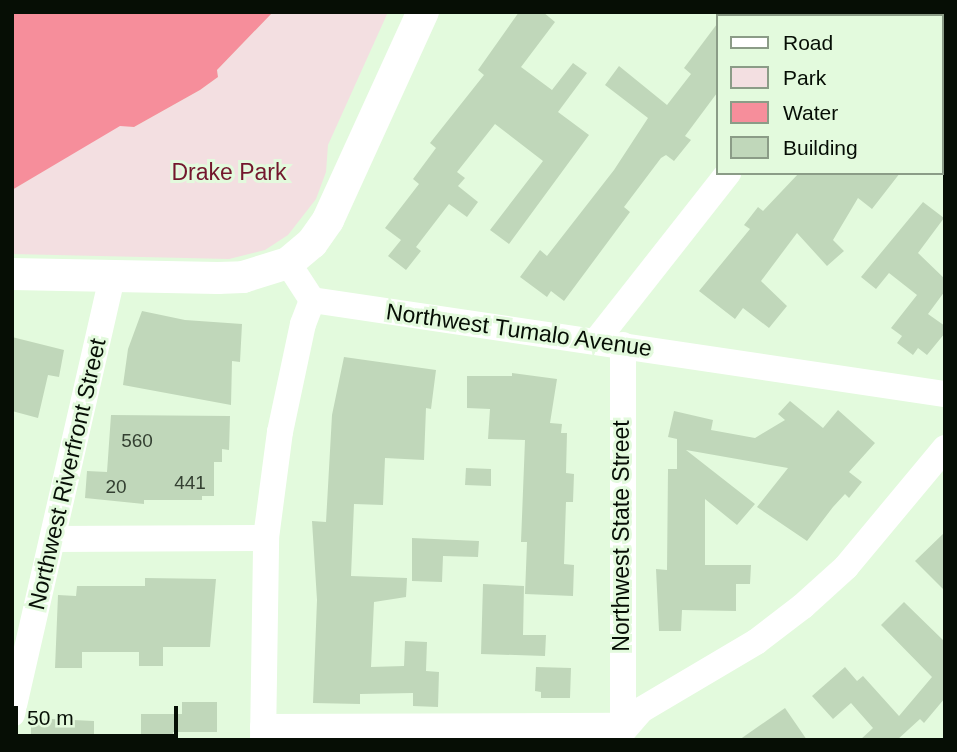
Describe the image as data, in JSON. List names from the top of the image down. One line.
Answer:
{"streets":{"street":["Northwest Tumalo Avenue","Northwest Riverfront Street","Northwest State Street"]},"crossings":[["Northwest Tumalo Avenue","Northwest State Street"]],"parks":["Drake Park"],"house_numbers":["560","441","20"],"legend":["Road","Park","Water","Building"],"scale_bar":"50 m"}
